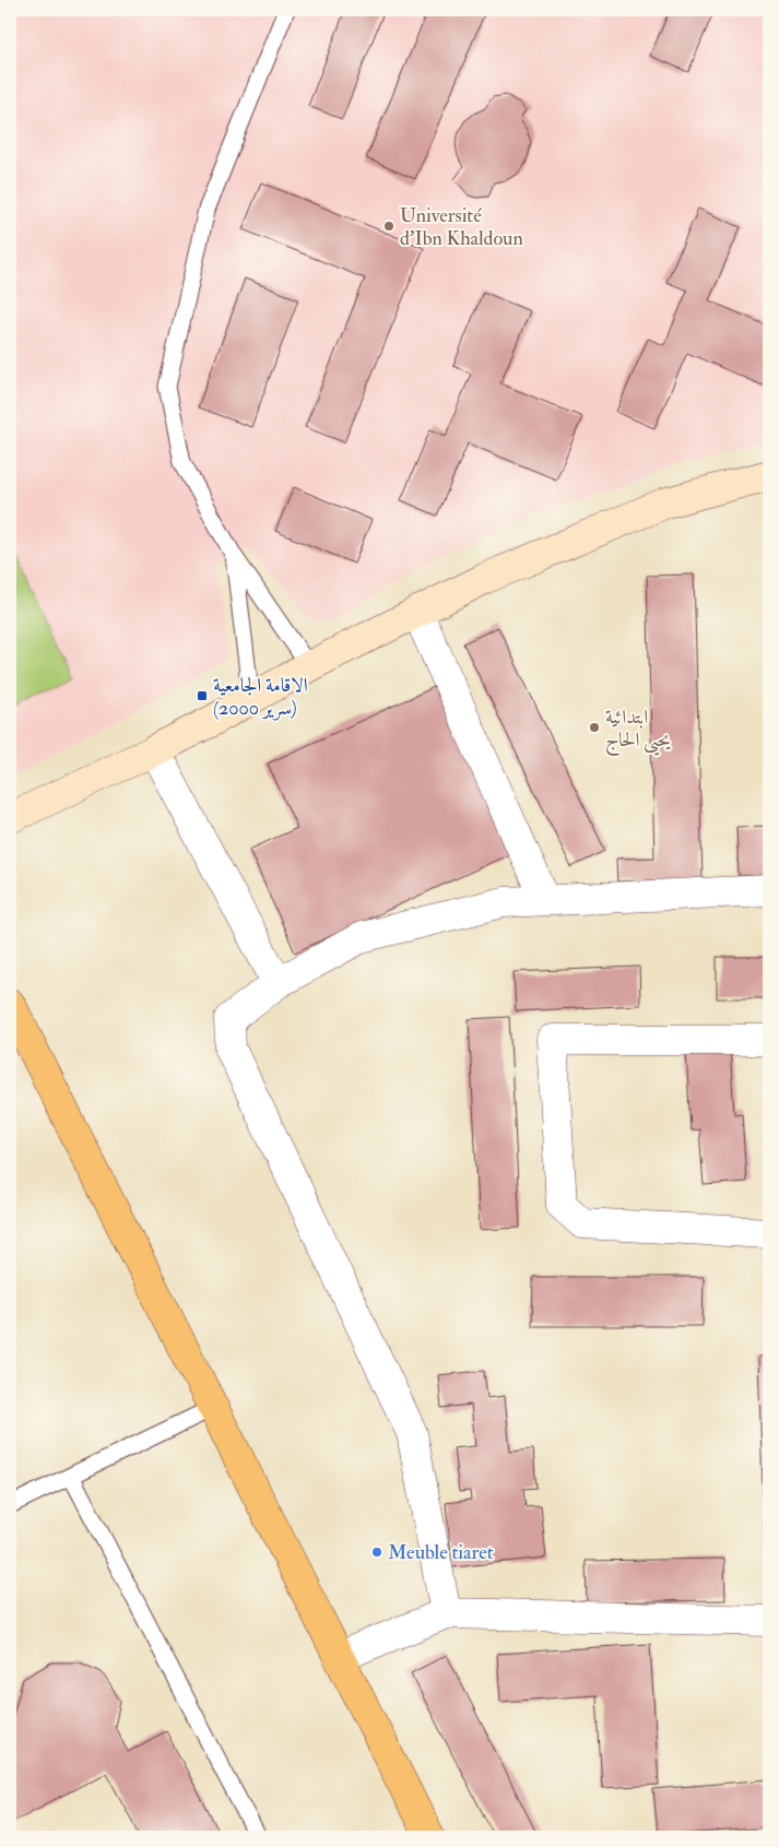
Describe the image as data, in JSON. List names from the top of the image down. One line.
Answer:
{"places":{"other":["Université d'Ibn Khaldoun","ابتدائية يحيى الحاج","Meuble tiaret"],"transit":["الاقامة الجامعية (2000 سرير)"]}}
